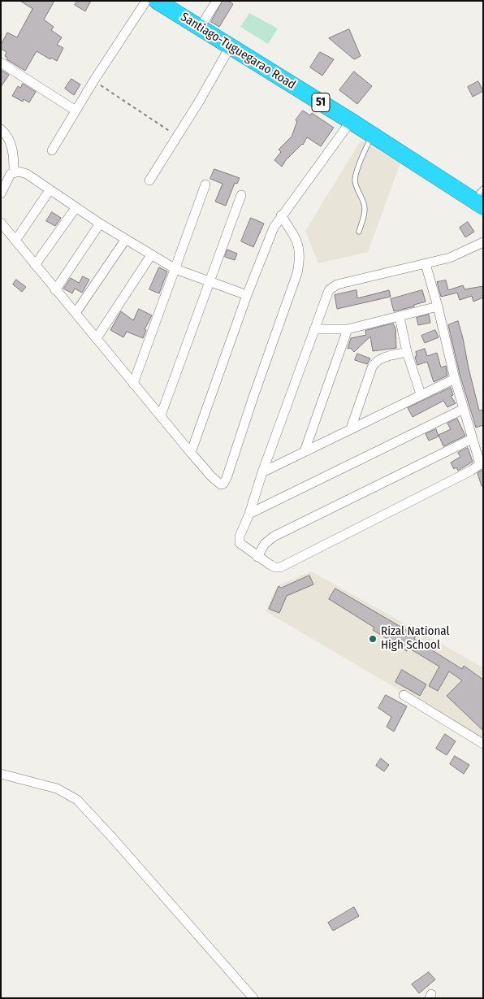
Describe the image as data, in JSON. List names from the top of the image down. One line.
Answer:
{"streets":{"highway":["Santiago-Tuguegarao Road","51"]},"places":["Rizal National High School"]}
